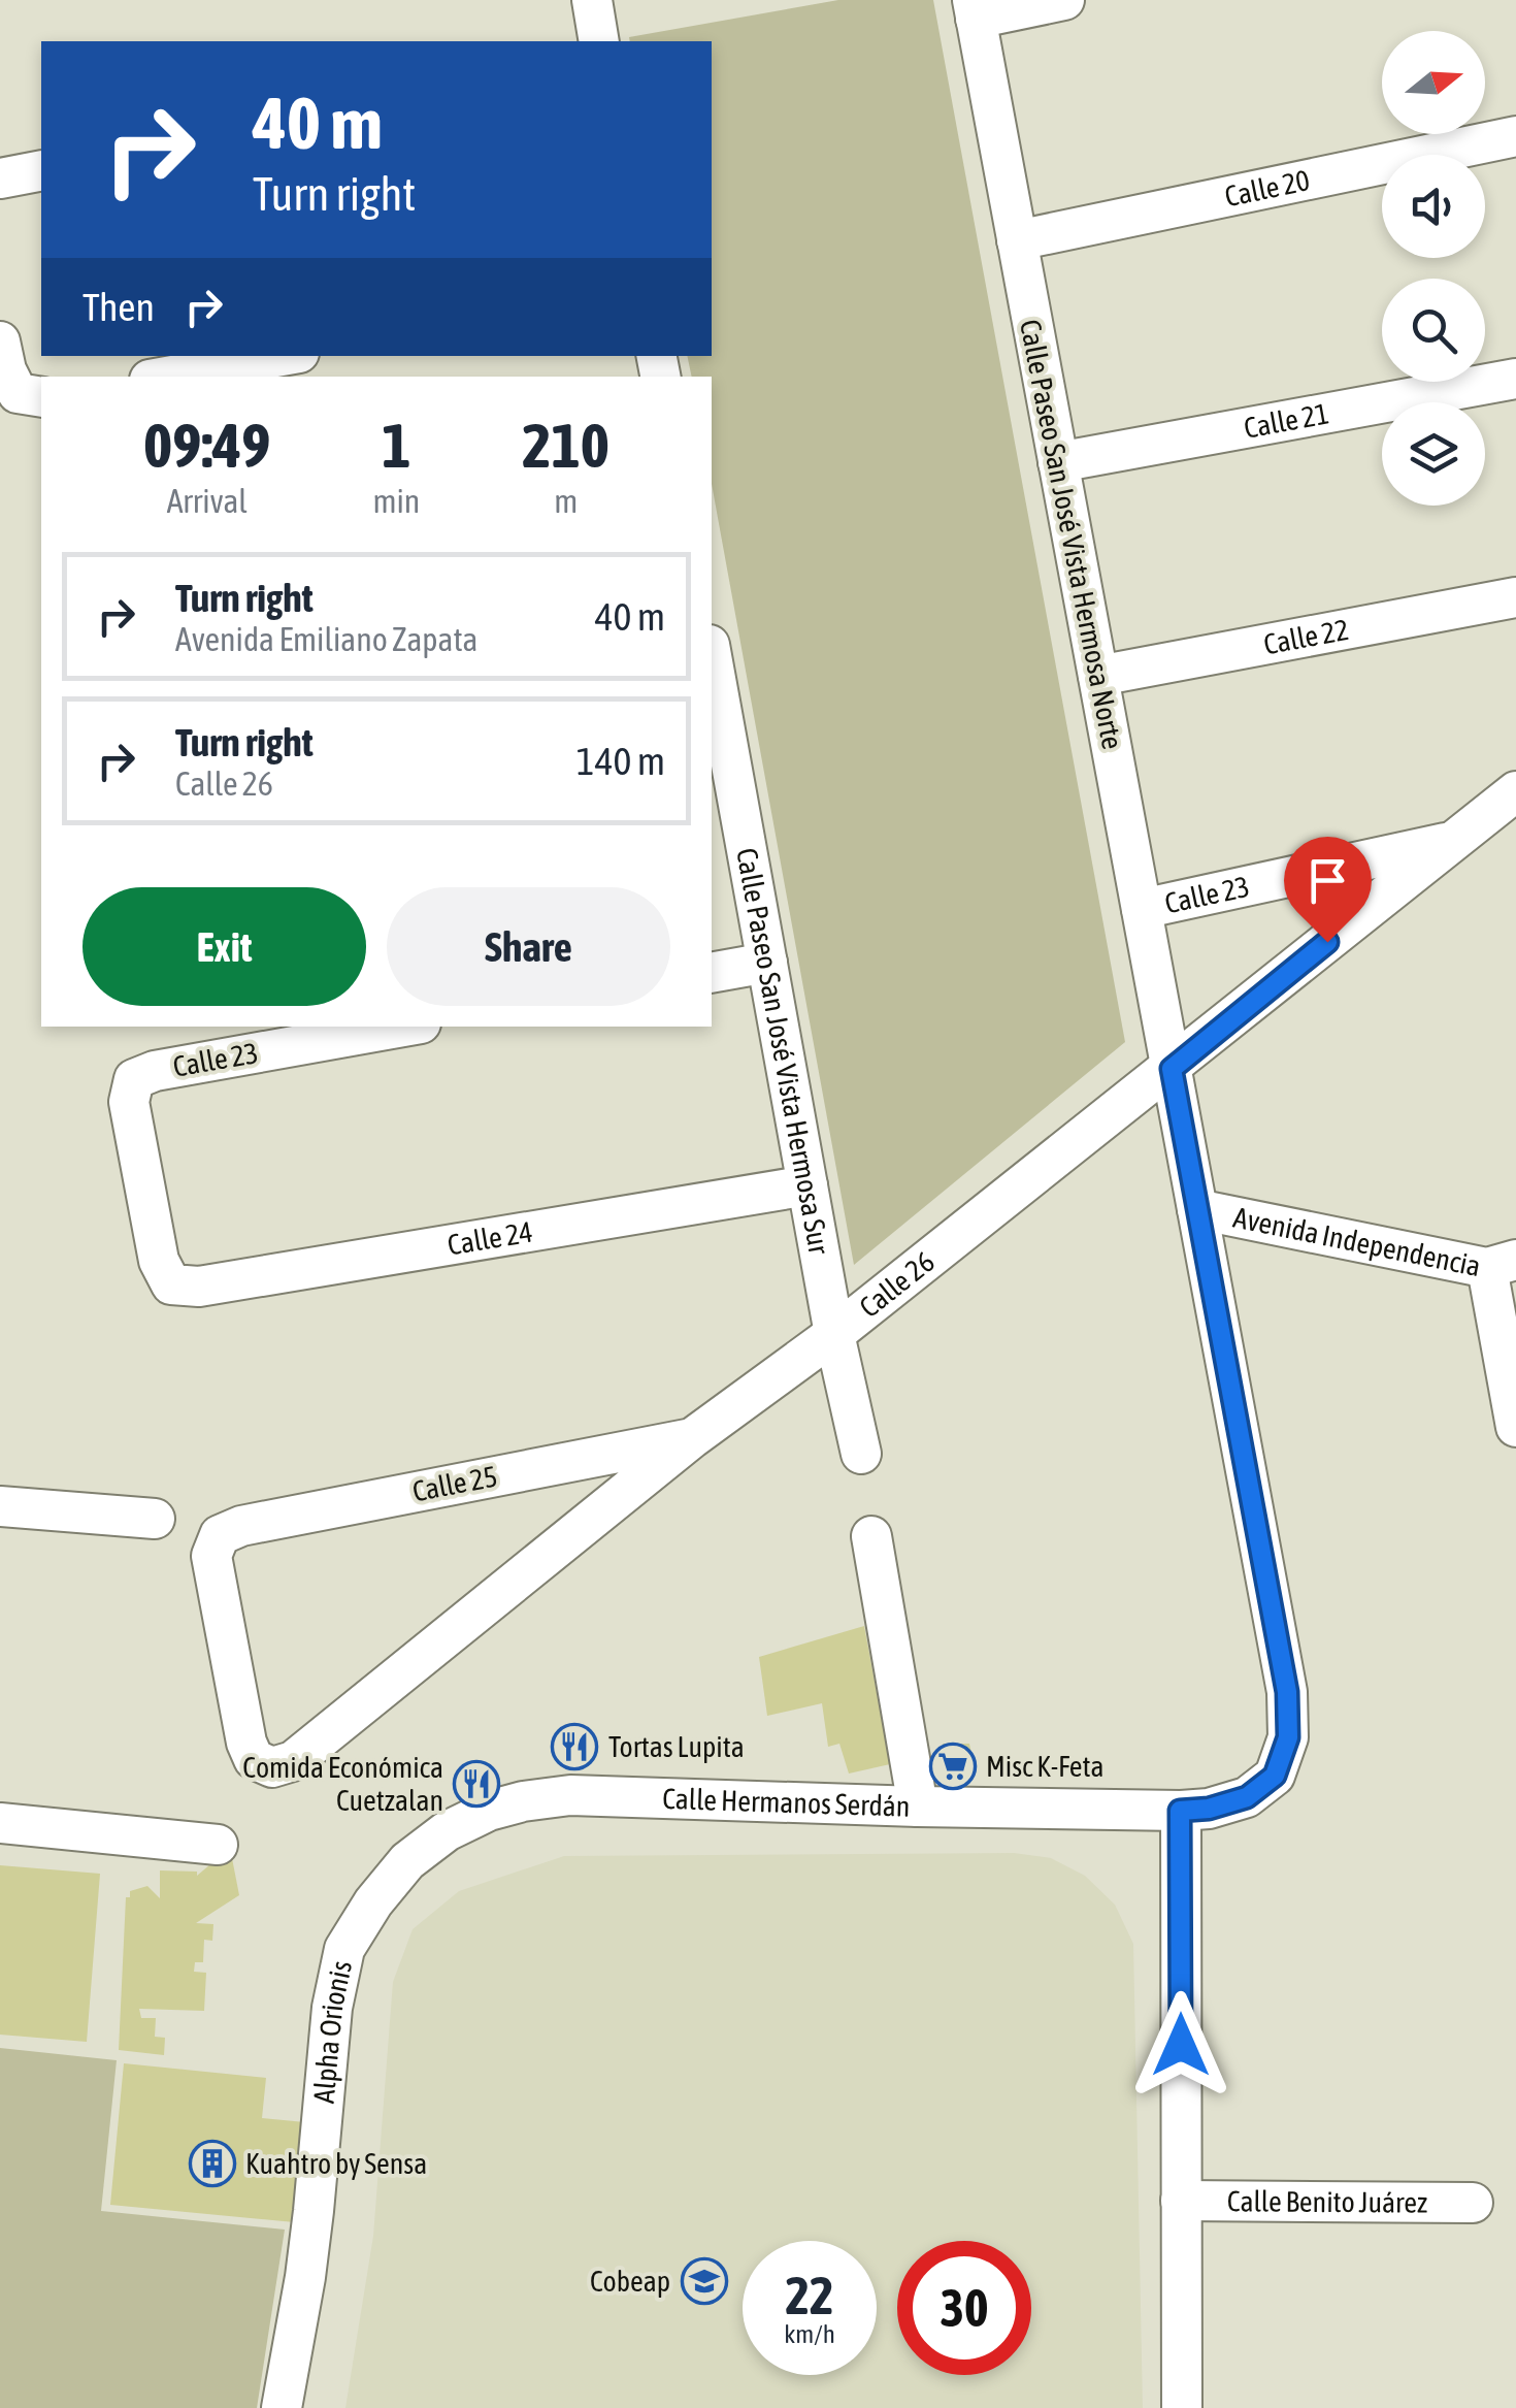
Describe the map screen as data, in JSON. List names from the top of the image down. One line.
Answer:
{"streets":{"street":["Calle 20","Calle 21","Calle Paseo San José Vista Hermosa Norte","Calle 22","Calle 23","Calle Paseo San José Vista Hermosa Sur","Calle 24","Avenida Independencia","Calle 26","Calle 25","Calle Hermanos Serdán","Alpha Orionis","Calle Benito Juárez"]},"crossings":[["Calle 20","Calle Paseo San José Vista Hermosa Norte"],["Calle 21","Calle Paseo San José Vista Hermosa Norte"],["Calle Paseo San José Vista Hermosa Norte","Calle 22"],["Calle Paseo San José Vista Hermosa Norte","Calle 23"],["Calle Paseo San José Vista Hermosa Norte","Avenida Independencia"],["Calle Paseo San José Vista Hermosa Norte","Calle 26"],["Calle Paseo San José Vista Hermosa Norte","Calle Hermanos Serdán"],["Calle 23","Calle 24"],["Calle 23","Calle 26"],["Calle Paseo San José Vista Hermosa Sur","Calle 24"],["Calle Paseo San José Vista Hermosa Sur","Calle 26"],["Avenida Independencia","Calle Hermanos Serdán"],["Calle 26","Calle 25"],["Calle Hermanos Serdán","Alpha Orionis"]],"places":{"restaurant":["Tortas Lupita","Comida Económica Cuetzalan"],"supermarket":["Misc K-Feta"],"building":["Kuahtro by Sensa"],"school or university":["Cobeap"]},"north":"right","page":{"turn":["40 m","Turn right"],"then":"Then","eta":["09:49","Arrival","1","min","210","m"],"list":[{"name":"Turn right","note":"Avenida Emiliano Zapata","value":"40 m"},{"name":"Turn right","note":"Calle 26","value":"140 m"}],"buttons":["Exit","Share"],"speed":"22 km/h","limit":"30"}}
